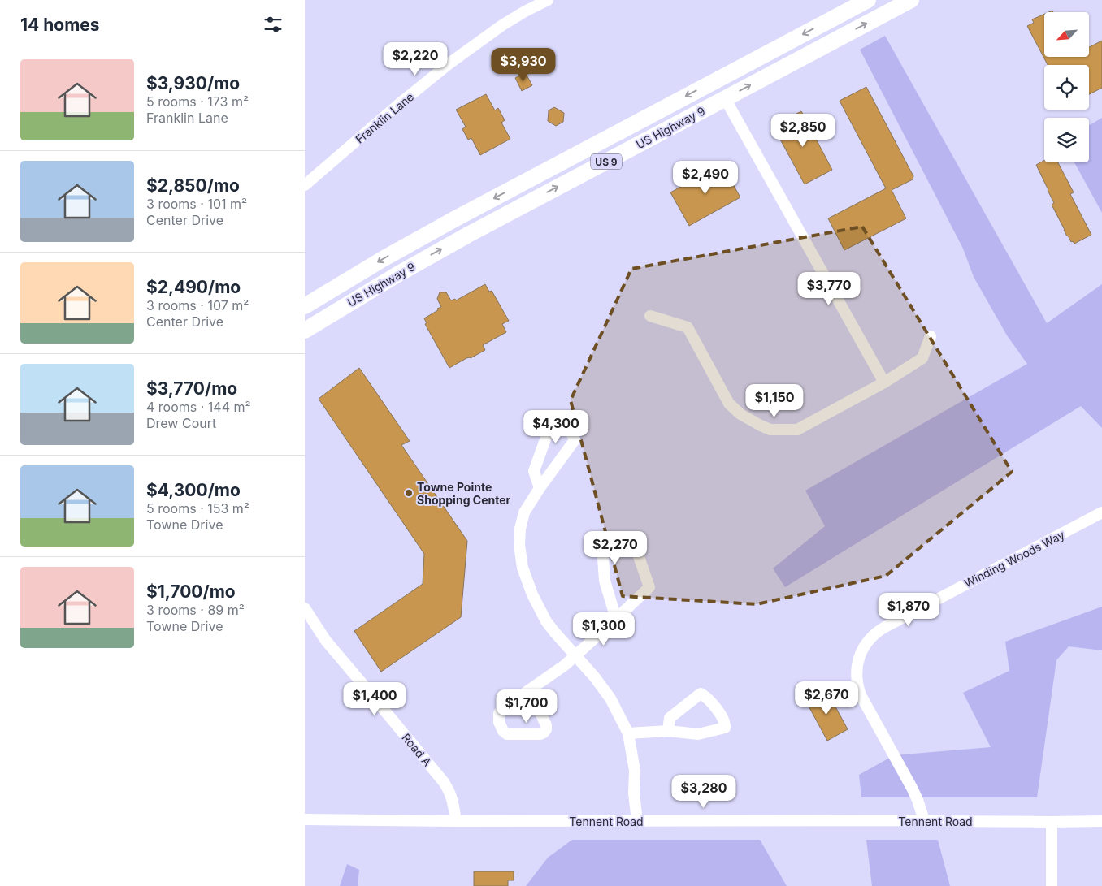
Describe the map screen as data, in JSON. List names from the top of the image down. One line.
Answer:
{"streets":{"highway":["US Highway 9","US 9"],"street":["Franklin Lane","Winding Woods Way","Road A","Tennent Road"]},"crossings":[["Winding Woods Way","Tennent Road"],["Road A","Tennent Road"]],"places":["Towne Pointe Shopping Center"],"north":"bottom left","page":{"heading":"14 homes","price":["$2,220","$3,930","$2,850","$2,490","$3,770","$1,150","$4,300","$2,270","$1,870","$1,300","$2,670","$1,400","$1,700","$3,280"],"list":[{"name":"$3,930/mo","note":"5 rooms · 173 m² · Franklin Lane"},{"name":"$2,850/mo","note":"3 rooms · 101 m² · Center Drive"},{"name":"$2,490/mo","note":"3 rooms · 107 m² · Center Drive"},{"name":"$3,770/mo","note":"4 rooms · 144 m² · Drew Court"},{"name":"$4,300/mo","note":"5 rooms · 153 m² · Towne Drive"},{"name":"$1,700/mo","note":"3 rooms · 89 m² · Towne Drive"}]}}
